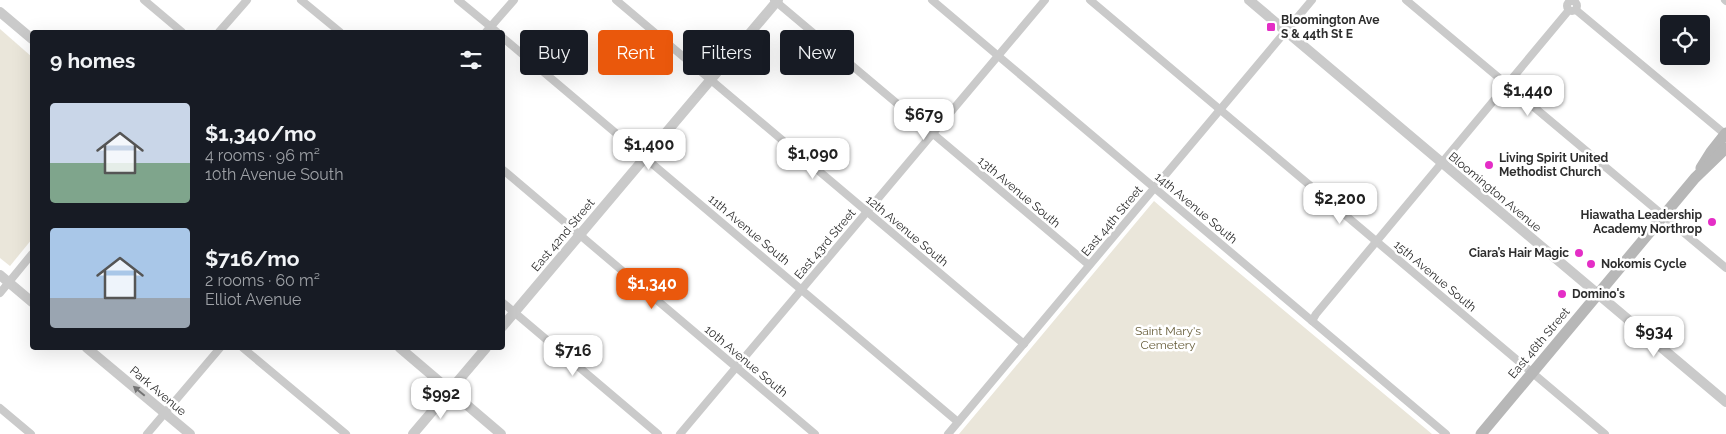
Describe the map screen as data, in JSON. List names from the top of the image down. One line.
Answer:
{"streets":{"main road":["East 46th Street"],"street":["13th Avenue South","Bloomington Avenue","14th Avenue South","East 44th Street","11th Avenue South","12th Avenue South","East 42nd Street","East 43rd Street","15th Avenue South","10th Avenue South","Park Avenue"]},"crossings":[["13th Avenue South","East 44th Street"],["13th Avenue South","East 42nd Street"],["13th Avenue South","East 43rd Street"],["Bloomington Avenue","East 44th Street"],["Bloomington Avenue","East 46th Street"],["14th Avenue South","East 44th Street"],["14th Avenue South","East 43rd Street"],["East 44th Street","11th Avenue South"],["East 44th Street","12th Avenue South"],["East 44th Street","15th Avenue South"],["11th Avenue South","East 42nd Street"],["11th Avenue South","East 43rd Street"],["12th Avenue South","East 42nd Street"],["12th Avenue South","East 43rd Street"],["East 42nd Street","10th Avenue South"],["East 43rd Street","10th Avenue South"],["15th Avenue South","East 46th Street"]],"one_way":["Park Avenue"],"parks":["Saint Mary's Cemetery"],"places":{"transit":["Bloomington Ave S & 44th St E"],"other":["Living Spirit United Methodist Church","Hiawatha Leadership Academy Northrop","Ciara’s Hair Magic","Nokomis Cycle","Domino's"]},"page":{"chip":["Buy","Rent","Filters","New"],"heading":"9 homes","price":["$1,440","$679","$1,400","$1,090","$2,200","$1,340","$934","$716","$992"],"list":[{"name":"$1,340/mo","note":"4 rooms · 96 m² · 10th Avenue South"},{"name":"$716/mo","note":"2 rooms · 60 m² · Elliot Avenue"}]}}
